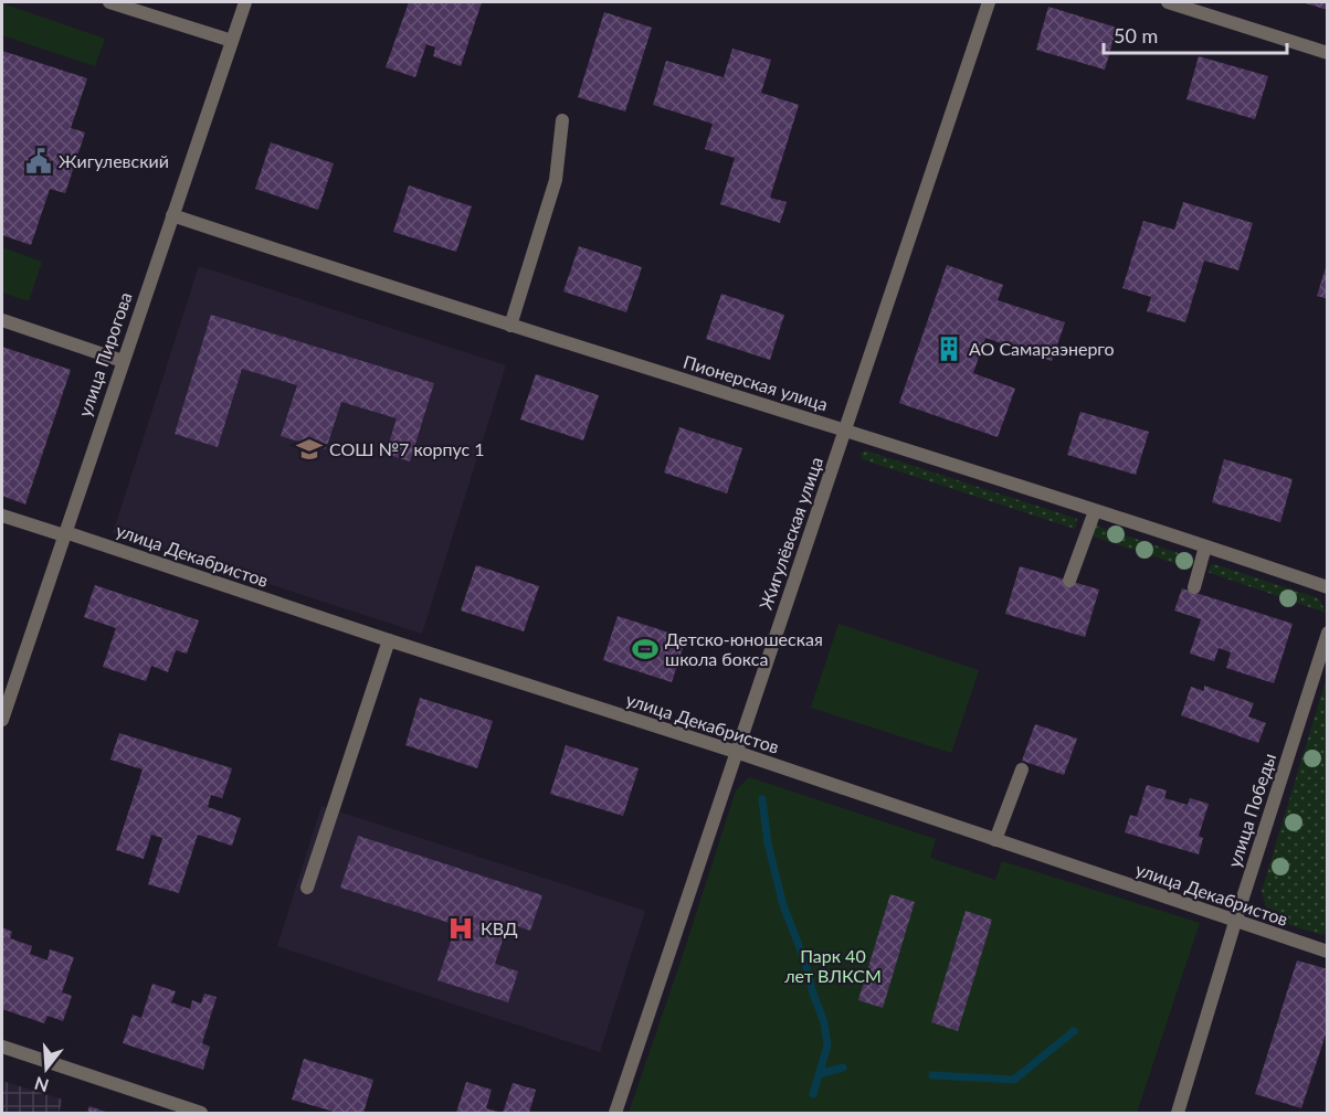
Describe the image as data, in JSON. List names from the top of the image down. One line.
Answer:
{"streets":{"street":["улица Пирогова","Пионерская улица","Жигулёвская улица","улица Декабристов","улица Победы"]},"crossings":[["улица Пирогова","Пионерская улица"],["улица Пирогова","улица Декабристов"],["Пионерская улица","Жигулёвская улица"],["Жигулёвская улица","улица Декабристов"],["улица Декабристов","улица Победы"]],"parks":["Парк 40 лет ВЛКСМ"],"places":{"public building":["Жигулевский"],"building":["АО Самараэнерго"],"school or university":["СОШ №7 корпус 1"],"sports":["Детско-юношеская школа бокса"],"hospital":["КВД"]},"scale_bar":"50 m","north":"bottom"}
